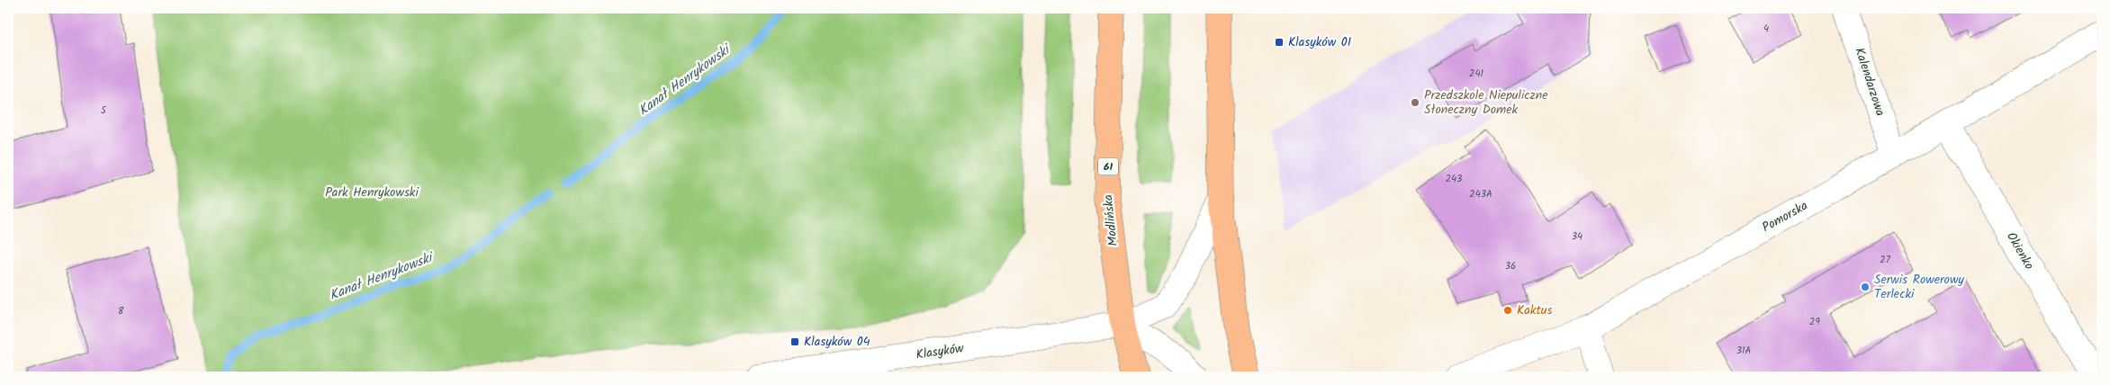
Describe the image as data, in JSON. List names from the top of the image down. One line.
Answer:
{"streets":{"main road":["61","Modlińska"],"street":["Kalendarzowa","Pomorska","Okienko","Klasyków"]},"crossings":[["Kalendarzowa","Pomorska"],["Pomorska","Okienko"],["Modlińska","Klasyków"]],"water":["Kanał Henrykowski"],"parks":["Park Henrykowski"],"places":{"transit":["Klasyków 01","Klasyków 04"],"other":["Przedszkole Niepuliczne Słoneczny Domek","Serwis Rowerowy Terlecki","Kaktus"]},"house_numbers":["4","241","5","243","243A","34","27","36","8","29","31A"]}
